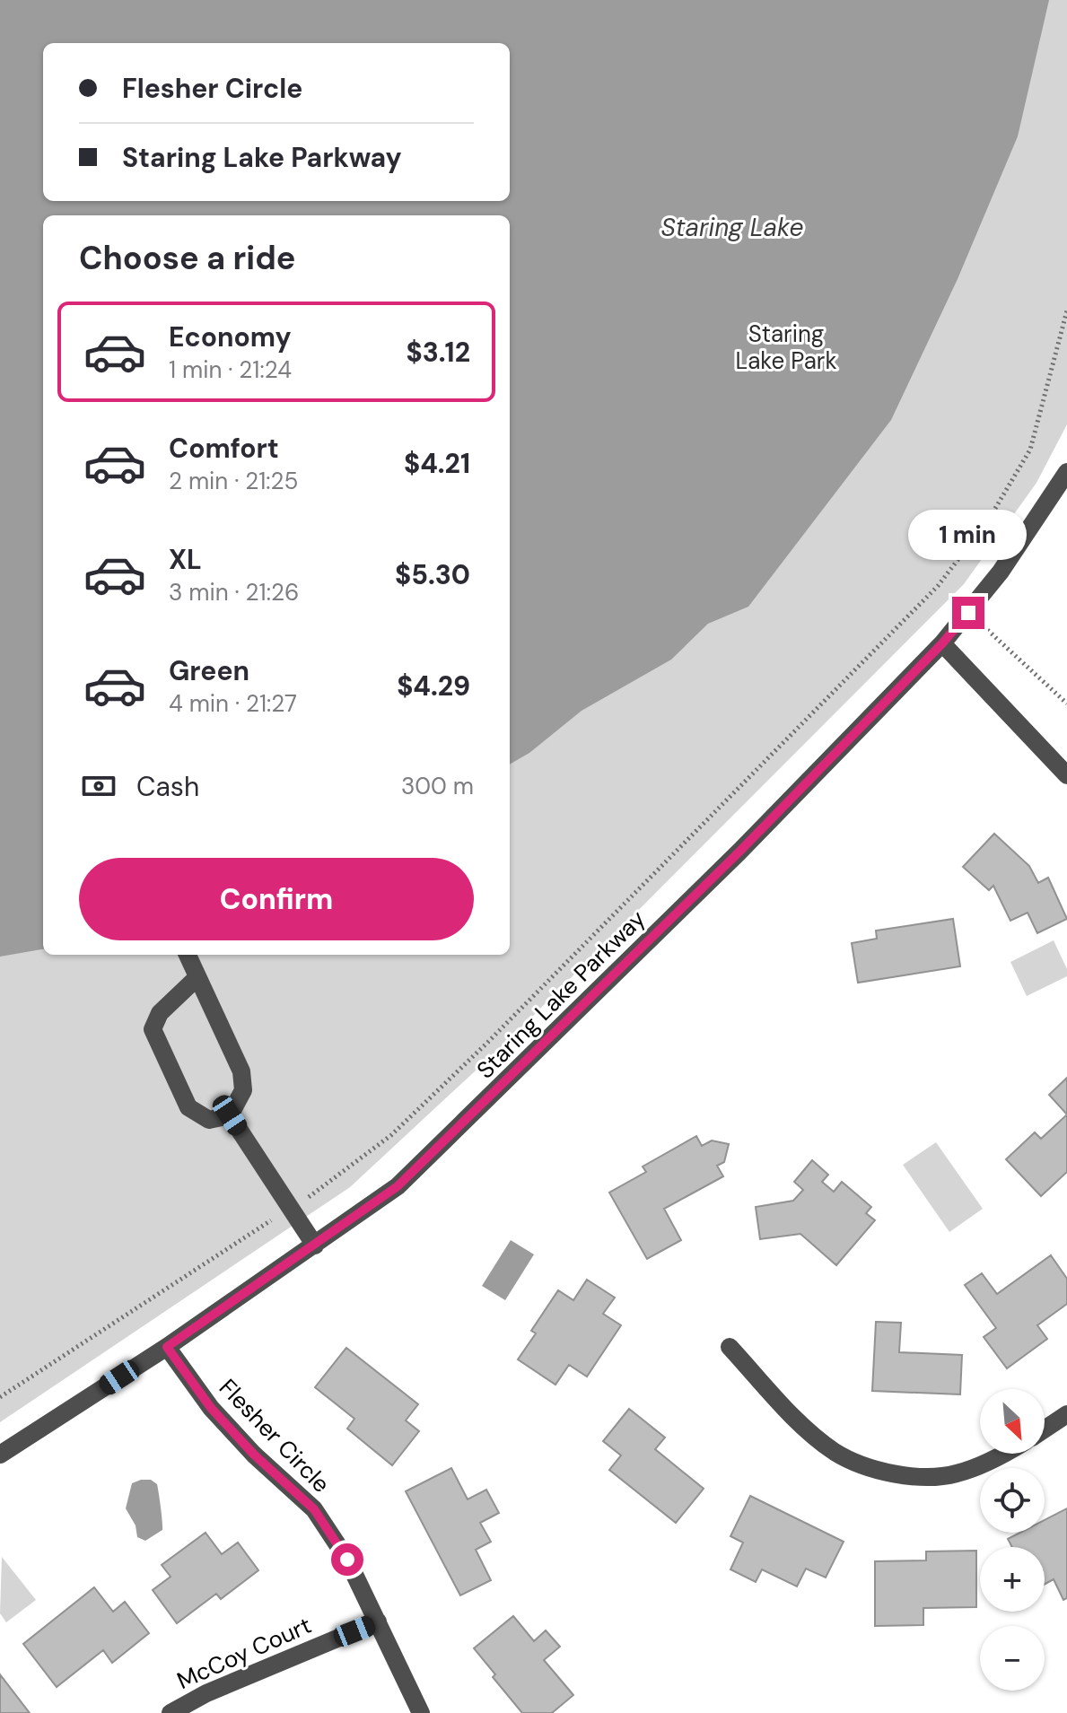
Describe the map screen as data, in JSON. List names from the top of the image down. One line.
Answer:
{"streets":{"street":["Staring Lake Parkway","Flesher Circle","McCoy Court"]},"crossings":[["Staring Lake Parkway","Flesher Circle"],["Flesher Circle","McCoy Court"]],"water":["Staring Lake"],"parks":["Staring Lake Park"],"north":"bottom right","page":{"banner":["Flesher Circle","Staring Lake Parkway"],"heading":"Choose a ride","list":[{"name":"Economy","note":"1 min · 21:24","value":"$3.12"},{"name":"Comfort","note":"2 min · 21:25","value":"$4.21"},{"name":"XL","note":"3 min · 21:26","value":"$5.30"},{"name":"Green","note":"4 min · 21:27","value":"$4.29"}],"bubble":"1 min","pay":["Cash","300 m"],"buttons":"Confirm","map_buttons":["+","−"]}}
